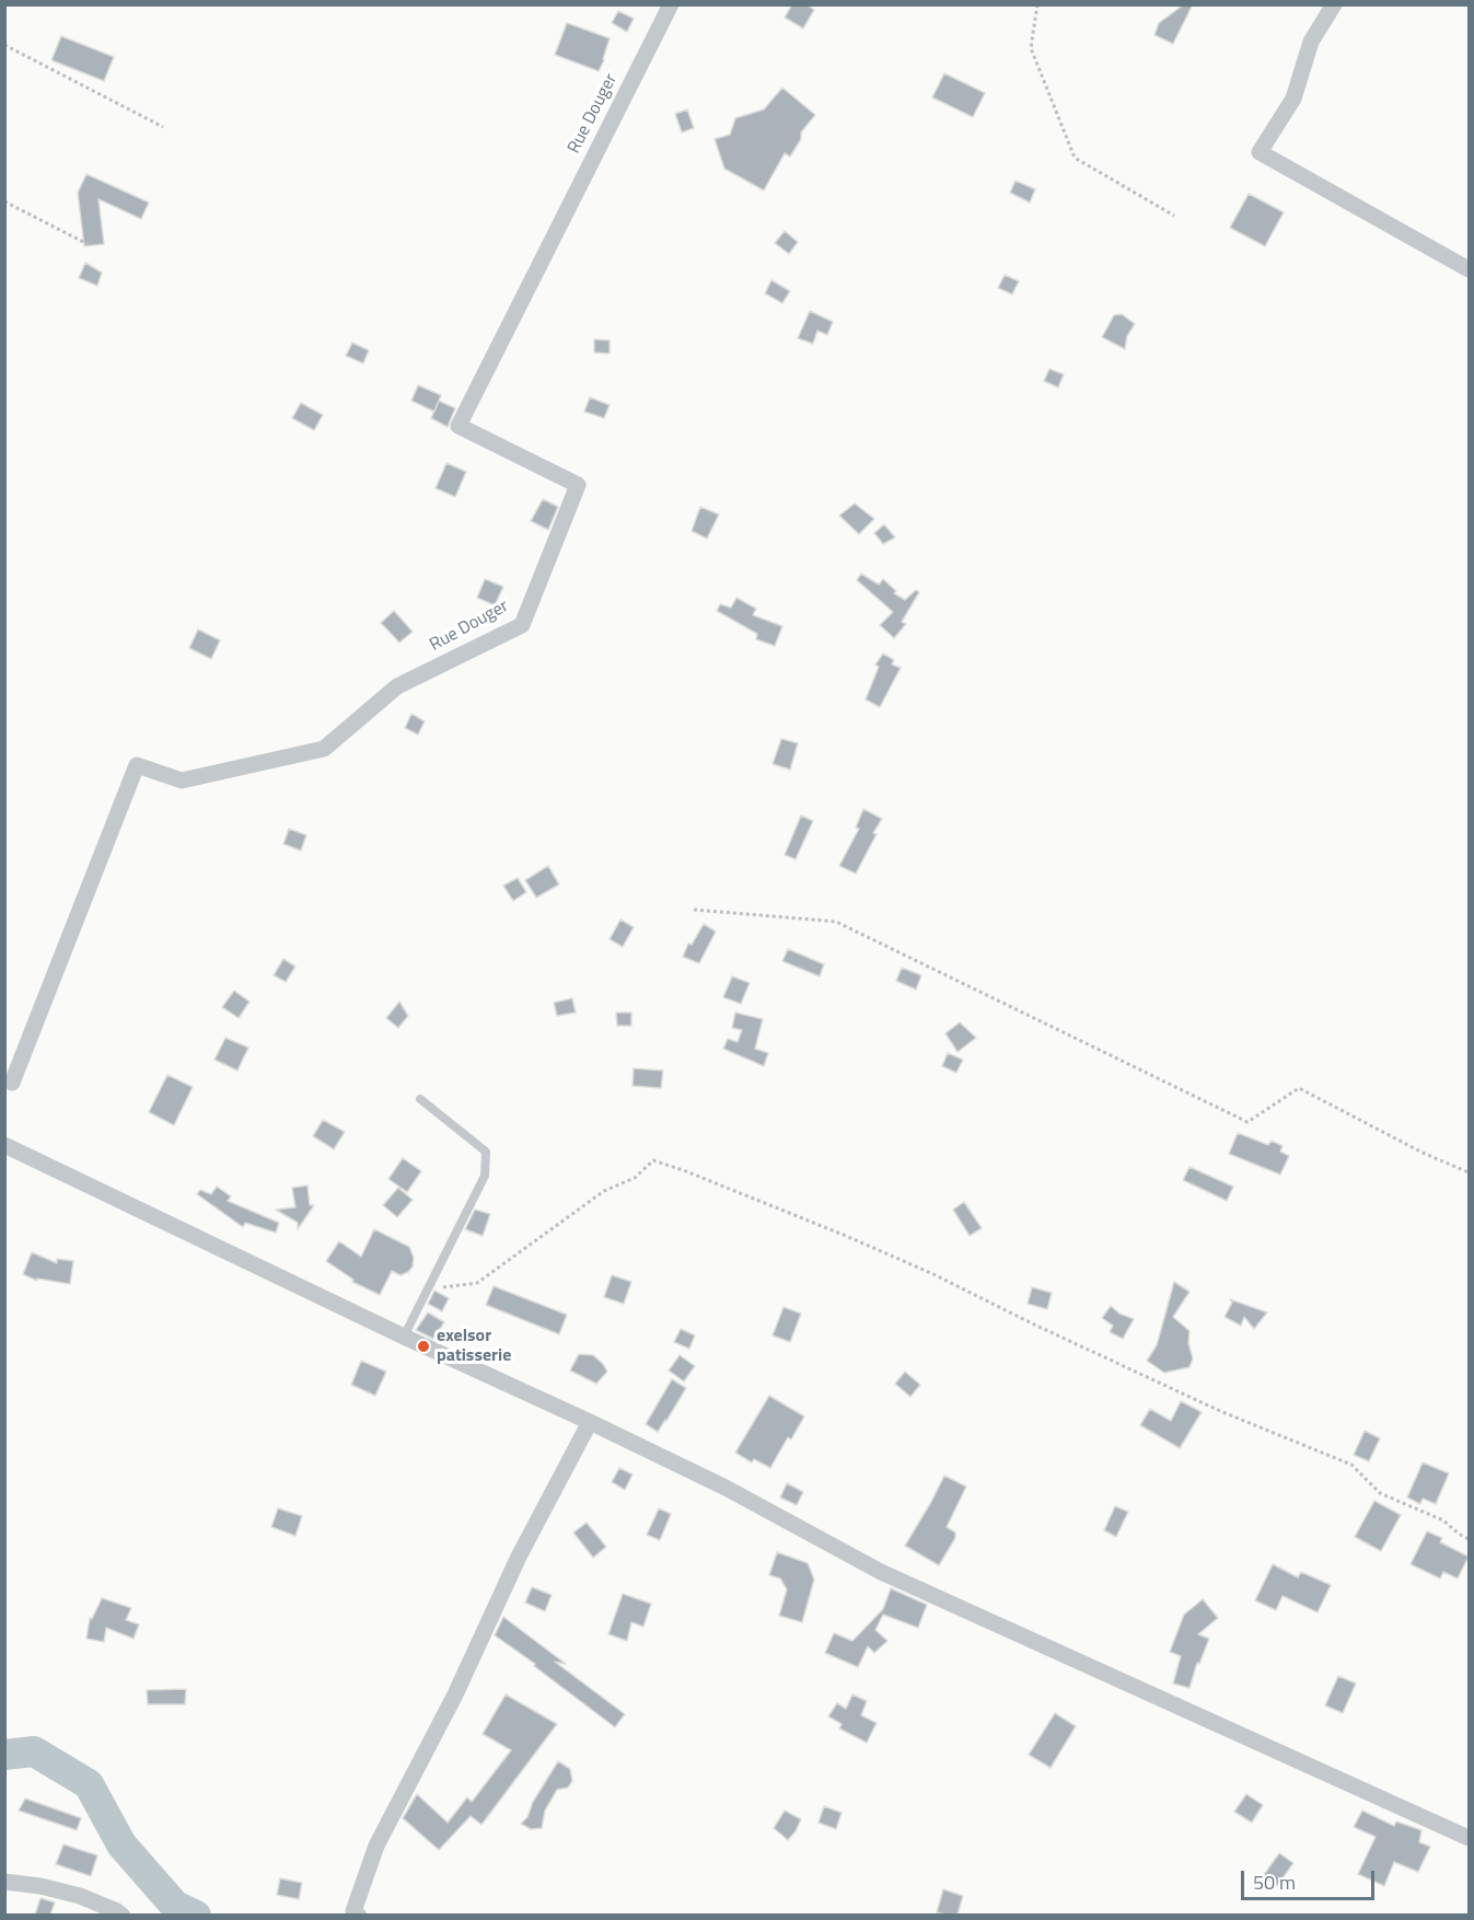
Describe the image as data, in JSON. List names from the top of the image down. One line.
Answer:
{"streets":{"street":["Rue Douger"]},"places":["exelsor patisserie"],"scale_bar":"50 m"}
